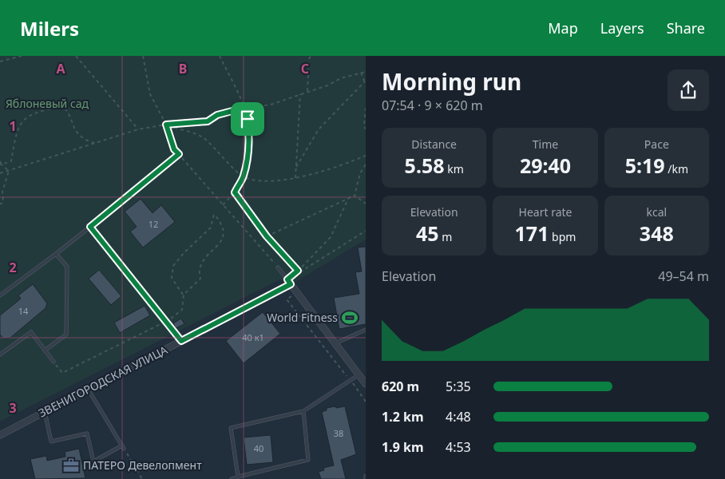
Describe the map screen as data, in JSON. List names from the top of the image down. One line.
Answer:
{"streets":{"street":["ЗВЕНИГОРОДСКАЯ УЛИЦА"]},"parks":["Яблоневый сад"],"places":{"sports":["World Fitness"],"office":["ПАТЕРО Девелопмент"]},"house_numbers":["12","14","40 к1","38","40"],"page":{"header":"Milers","nav":["Map","Layers","Share"],"heading":["Morning run","07:54 · 9 × 620 m"],"stats":[["Distance","5.58 km"],["Time","29:40"],["Pace","5:19 /km"],["Elevation","45 m"],["Heart rate","171 bpm"],["kcal","348"]],"chart":["Elevation","49–54 m"],"list":[{"name":"620 m","note":"5:35"},{"name":"1.2 km","note":"4:48"},{"name":"1.9 km","note":"4:53"}]},"grid":{"columns":["A","B","C"],"rows":["1","2","3"]}}
